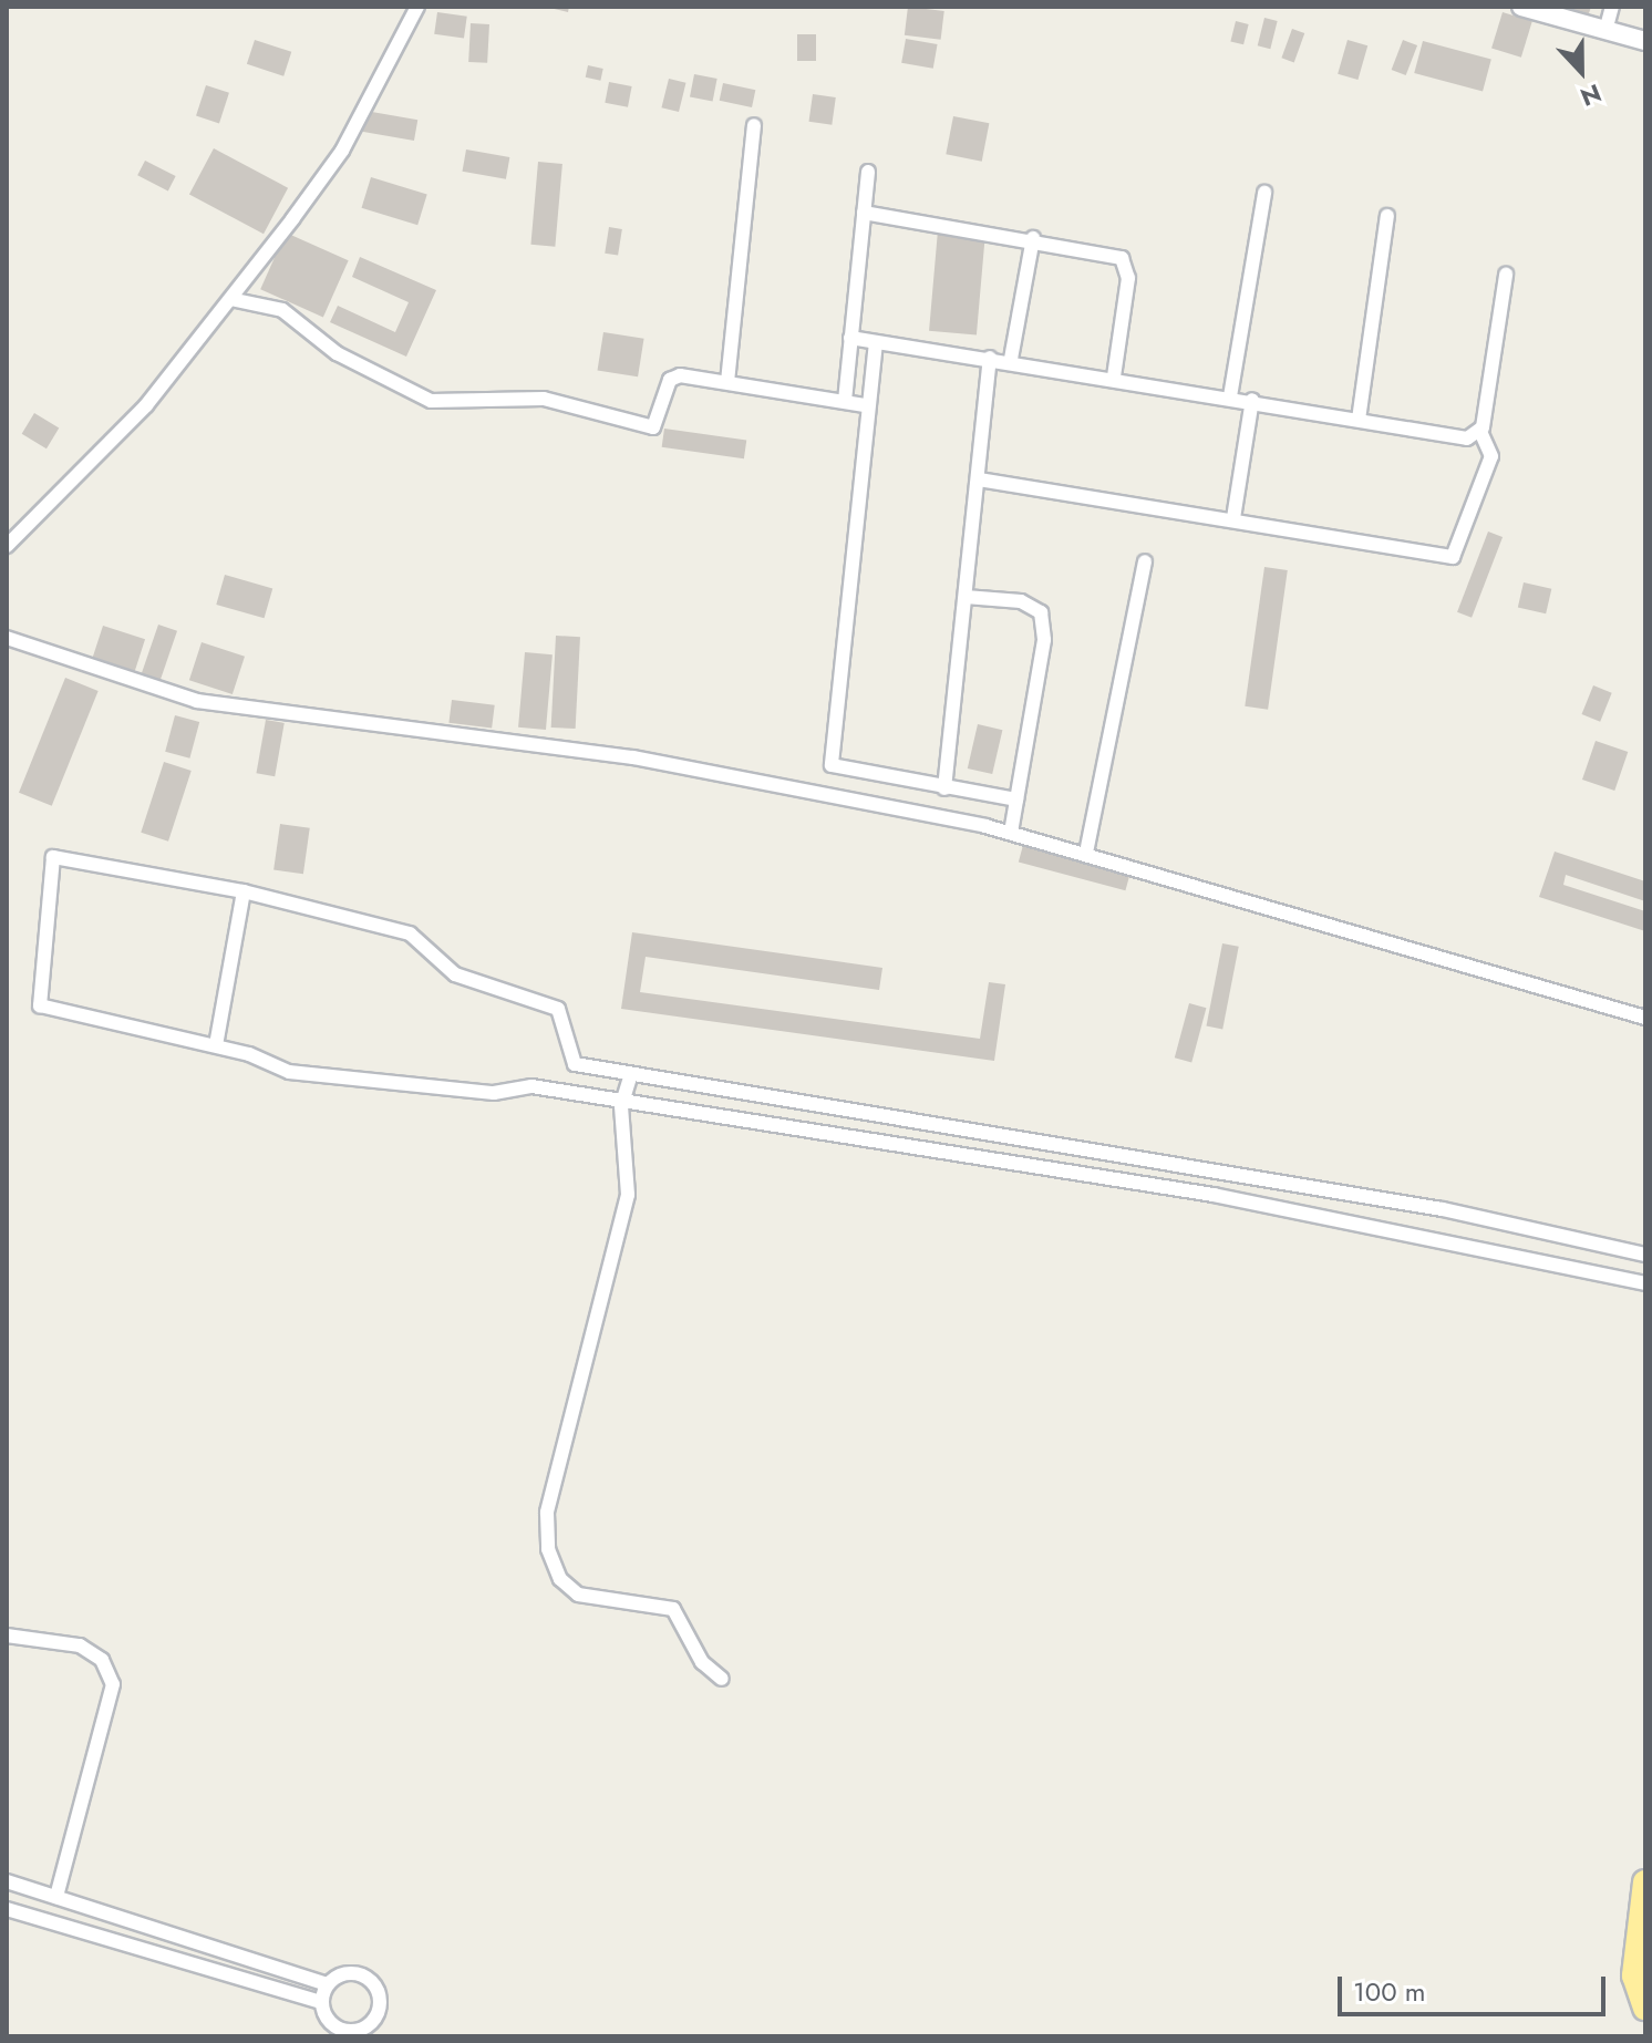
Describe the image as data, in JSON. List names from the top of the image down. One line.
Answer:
{"scale_bar":"100 m","north":"bottom"}
